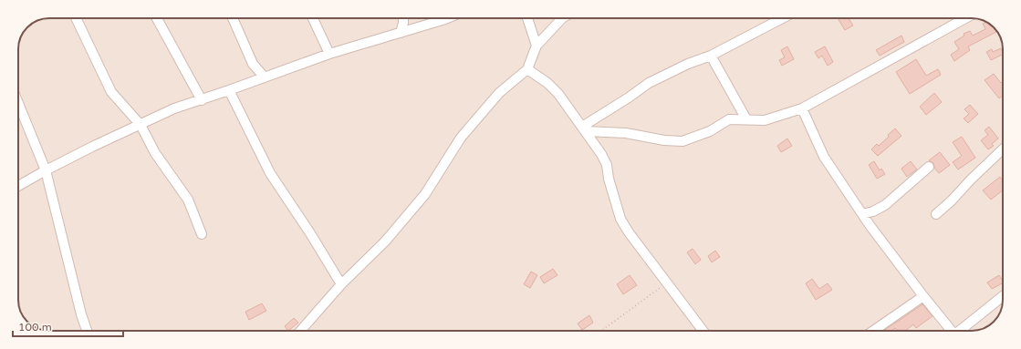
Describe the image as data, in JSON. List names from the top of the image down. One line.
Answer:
{"scale_bar":"100 m"}
